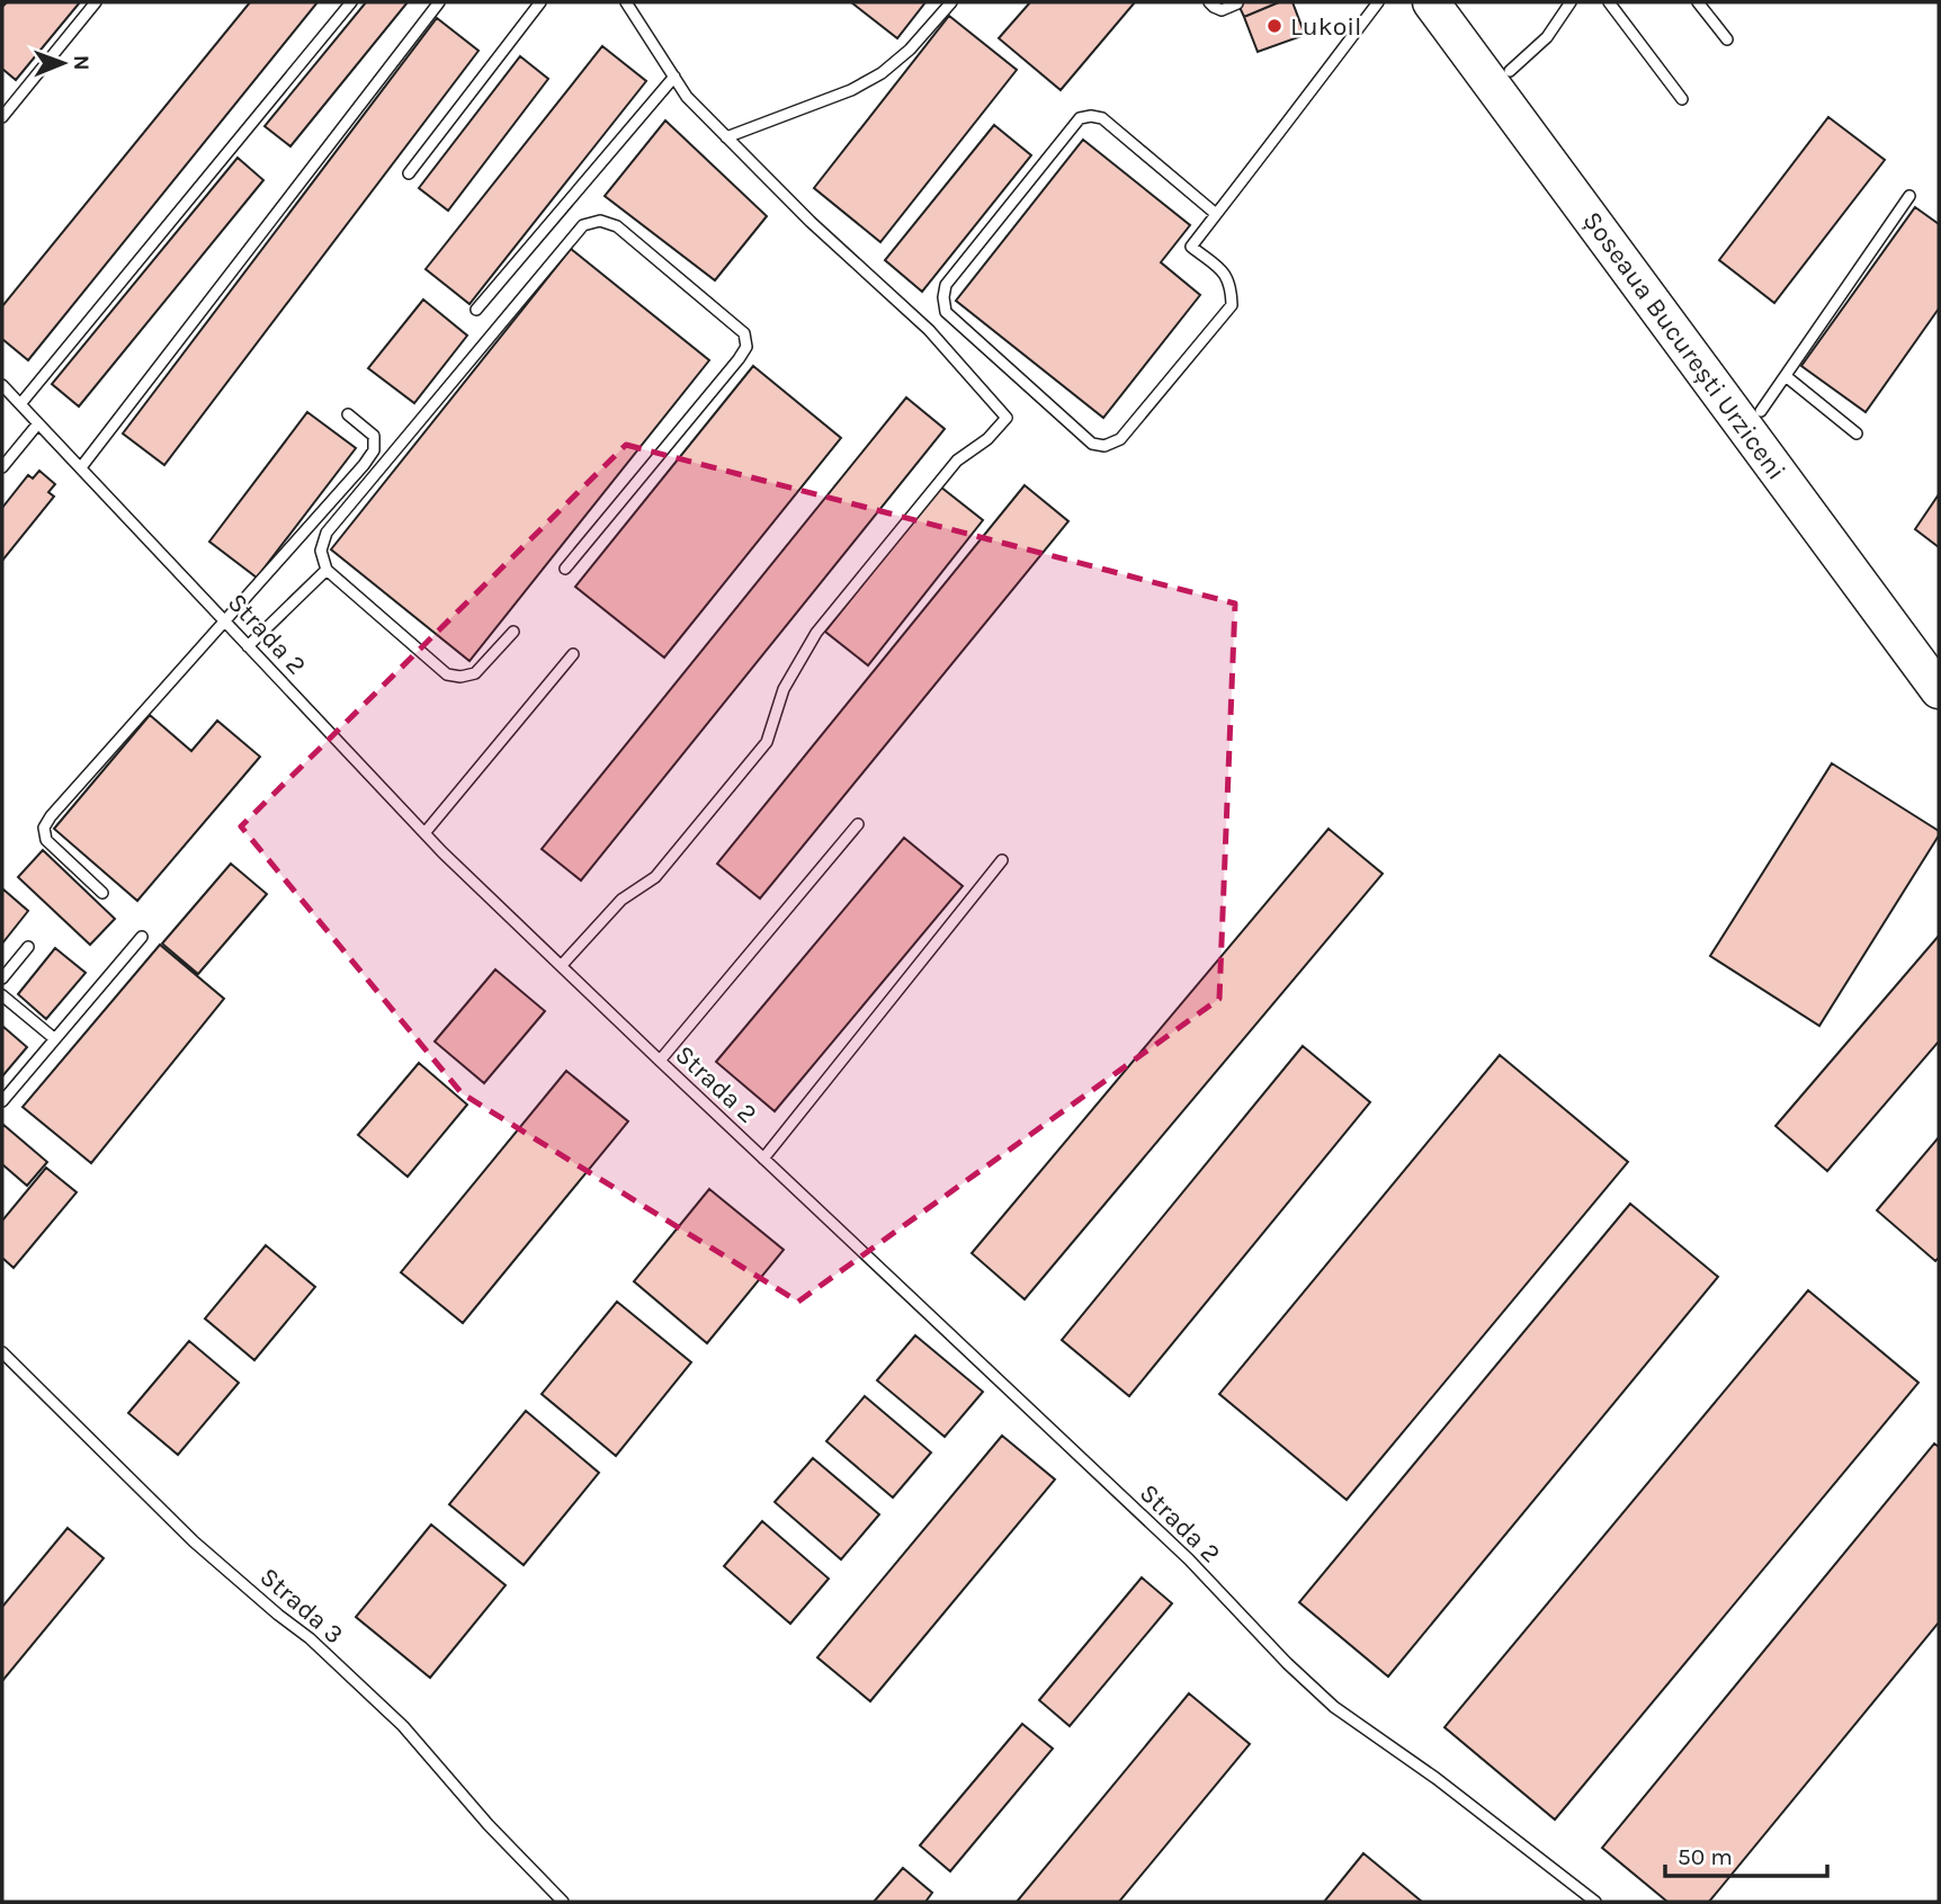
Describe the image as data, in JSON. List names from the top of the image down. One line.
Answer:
{"streets":{"highway":["Șoseaua București Urziceni"],"lane":["Strada 2","Strada 3"]},"places":["Lukoil"],"scale_bar":"50 m","north":"right"}
